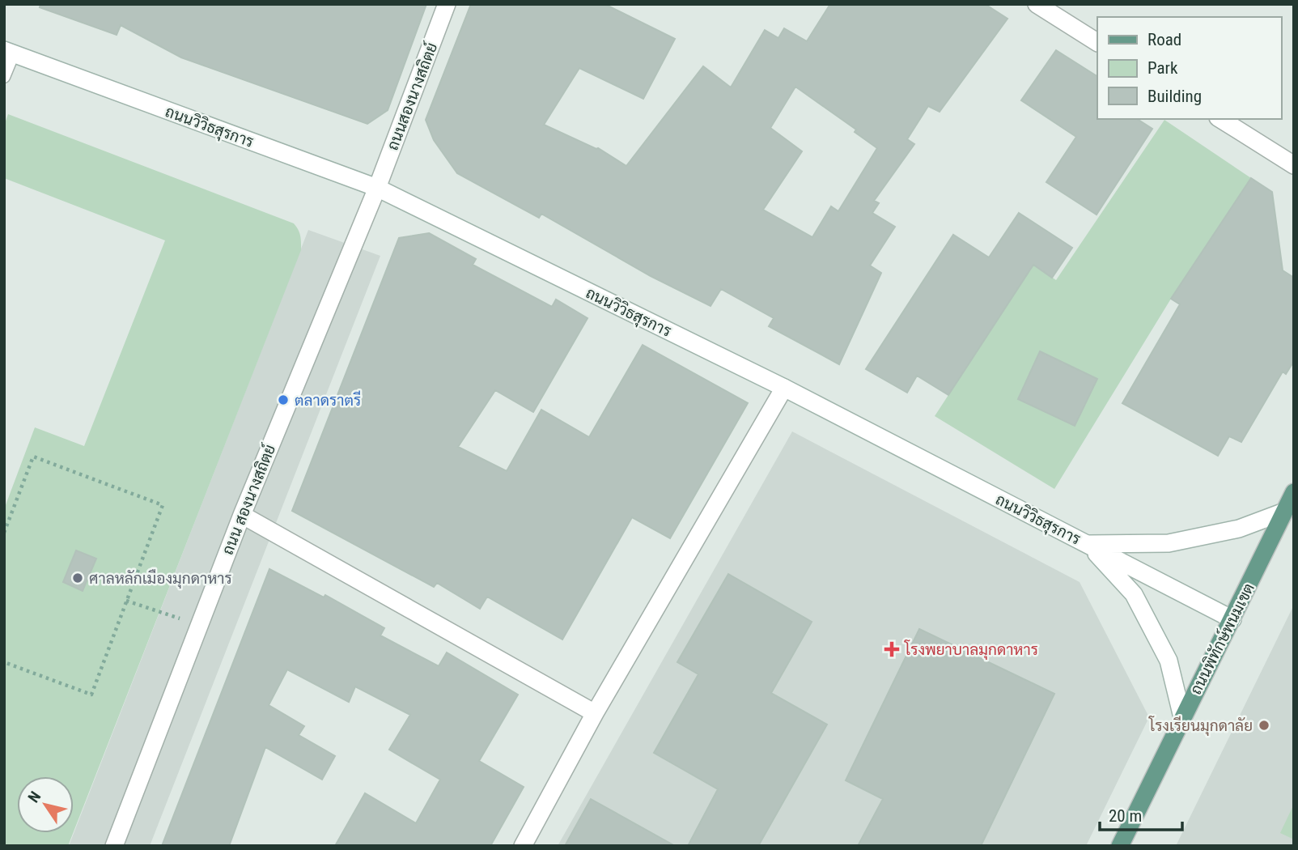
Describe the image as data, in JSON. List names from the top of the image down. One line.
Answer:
{"streets":{"main road":["ถนนพิทักษ์พนมเขต"],"street":["ถนนสองนางสถิตย์","ถนนวิวิธสุรการ","ถนน สองนางสถิตย์"]},"crossings":[["ถนนสองนางสถิตย์","ถนนวิวิธสุรการ"],["ถนนสองนางสถิตย์","ถนน สองนางสถิตย์"],["ถนนวิวิธสุรการ","ถนน สองนางสถิตย์"],["ถนนวิวิธสุรการ","ถนนพิทักษ์พนมเขต"]],"places":{"other":["ตลาดราตรี","ศาลหลักเมืองมุกดาหาร","โรงเรียนมุกดาลัย"],"health":["โรงพยาบาลมุกดาหาร"]},"legend":["Road","Park","Building"],"scale_bar":"20 m","north":"top left"}
